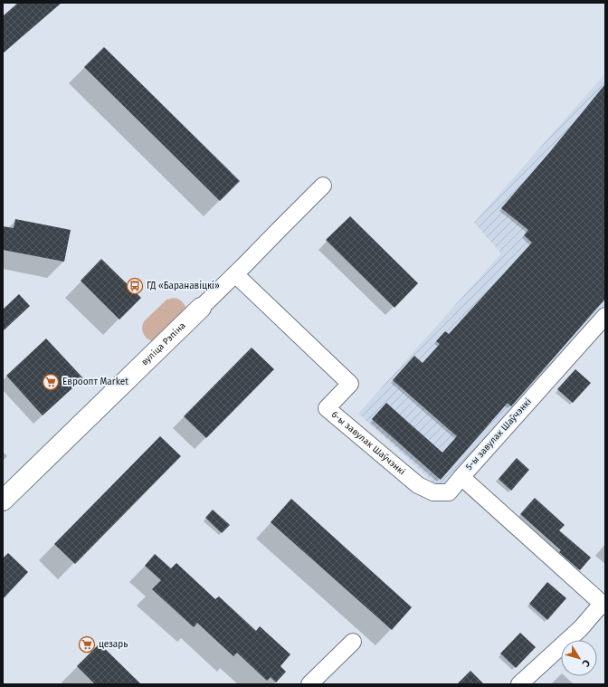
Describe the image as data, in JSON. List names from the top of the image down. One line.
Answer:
{"streets":{"street":["вуліца Рэпіна","5-ы завулак Шаўчэнкі","6-ы завулак Шаўчэнкі"]},"crossings":[["вуліца Рэпіна","6-ы завулак Шаўчэнкі"],["5-ы завулак Шаўчэнкі","6-ы завулак Шаўчэнкі"]],"places":{"bus stop":["ГД «Баранавіцкі»"],"supermarket":["Евроопт Market","цезарь"]},"north":"bottom right"}
